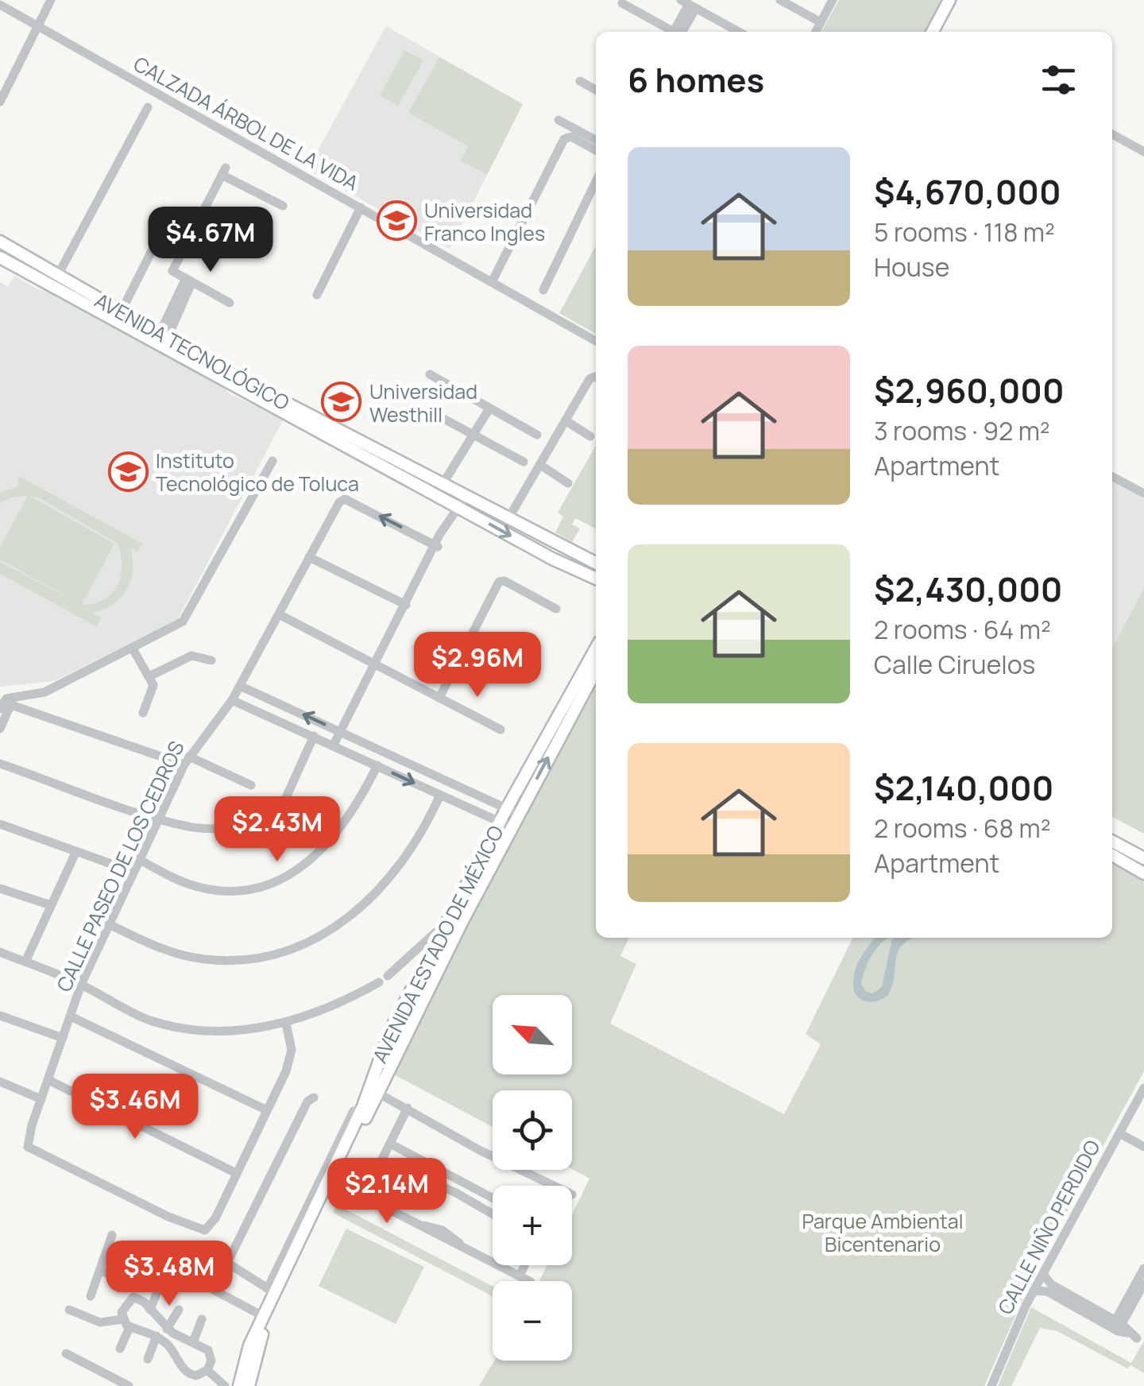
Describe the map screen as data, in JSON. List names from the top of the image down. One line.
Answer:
{"streets":{"main road":["AVENIDA TECNOLÓGICO","AVENIDA ESTADO DE MÉXICO"],"street":["CALZADA ÁRBOL DE LA VIDA","CALLE PASEO DE LOS CEDROS","CALLE NIÑO PERDIDO"]},"parks":["Parque Ambiental Bicentenario"],"places":{"school or university":["Universidad Franco Ingles","Universidad Westhill","Instituto Tecnológico de Toluca"]},"north":"top left","page":{"heading":"6 homes","list":[{"name":"$4,670,000","note":"5 rooms · 118 m² · House"},{"name":"$2,960,000","note":"3 rooms · 92 m² · Apartment"},{"name":"$2,430,000","note":"2 rooms · 64 m² · Calle Ciruelos"},{"name":"$2,140,000","note":"2 rooms · 68 m² · Apartment"}],"price":["$4.67M","$2.96M","$2.43M","$3.46M","$2.14M","$3.48M"],"map_buttons":["+","−"]}}
